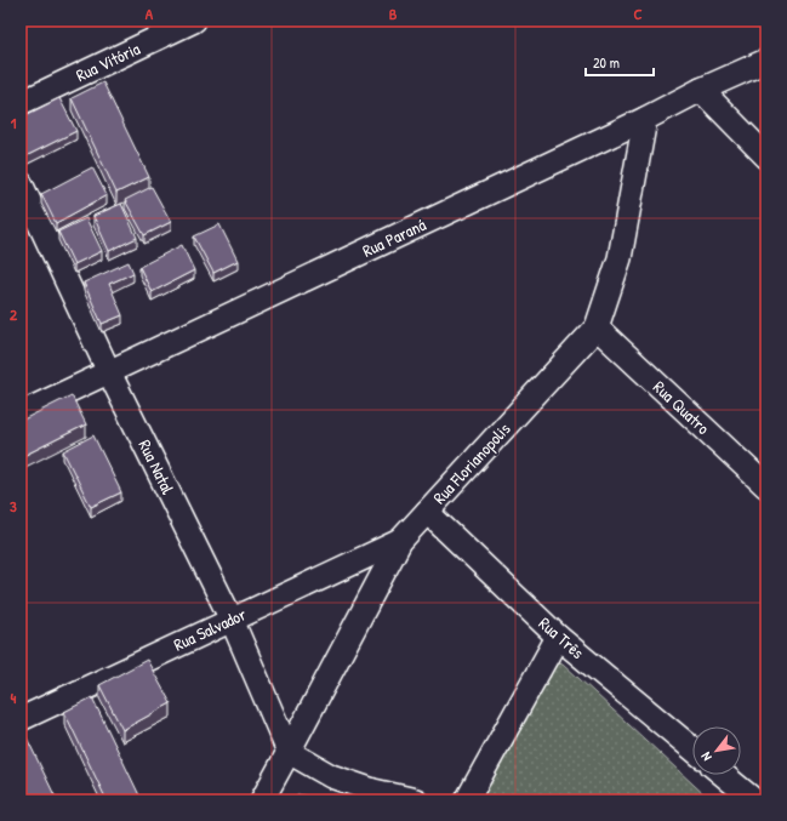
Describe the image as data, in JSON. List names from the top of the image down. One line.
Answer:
{"streets":{"street":["Rua Vitória","Rua Paraná","Rua Quatro","Rua Florianopolis","Rua Natal","Rua Salvador","Rua Três"]},"crossings":[["Rua Paraná","Rua Florianopolis"],["Rua Paraná","Rua Natal"],["Rua Quatro","Rua Florianopolis"],["Rua Florianopolis","Rua Natal"],["Rua Florianopolis","Rua Salvador"],["Rua Florianopolis","Rua Três"],["Rua Natal","Rua Salvador"]],"scale_bar":"20 m","north":"bottom left","grid":{"columns":["A","B","C"],"rows":["1","2","3","4"]}}
